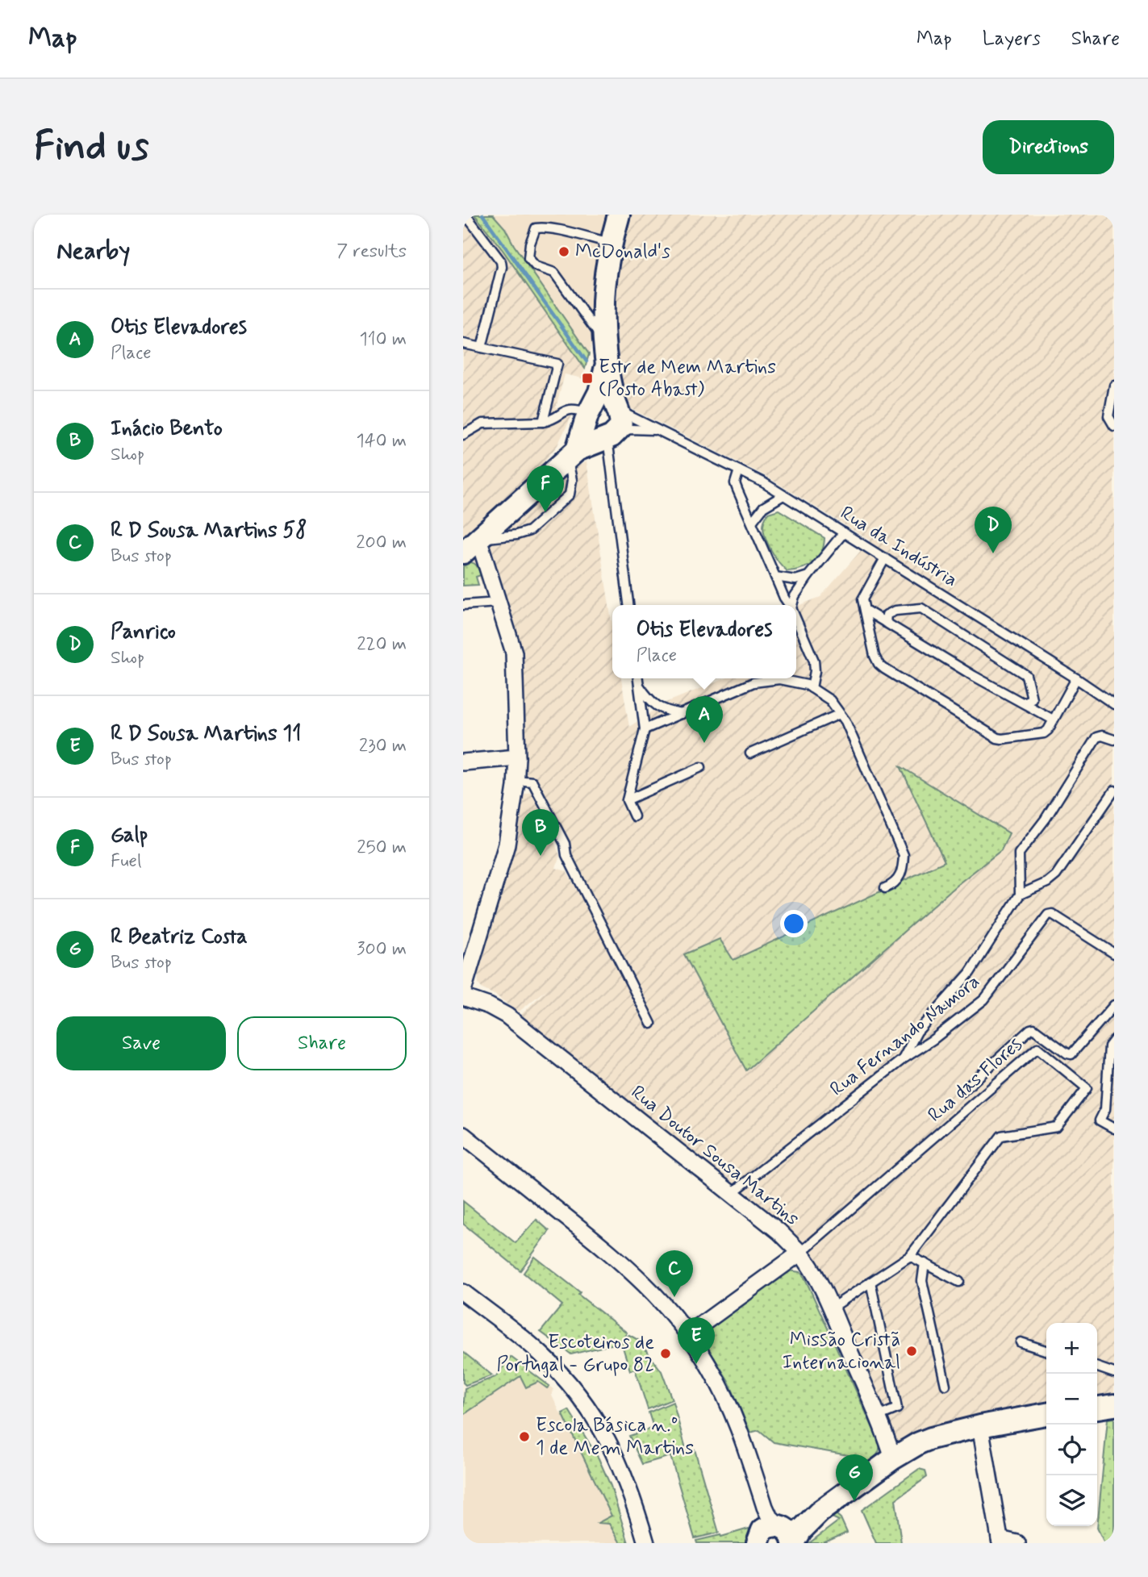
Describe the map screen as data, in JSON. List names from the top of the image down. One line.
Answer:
{"streets":{"street":["Rua Doutor Sousa Martins"],"lane":["Rua da Indústria","Rua Fernando Namora","Rua das Flores"]},"crossings":[["Rua Fernando Namora","Rua Doutor Sousa Martins"],["Rua das Flores","Rua Doutor Sousa Martins"]],"places":{"other":["McDonald's","Missão Cristã Internacional","Escoteiros de Portugal - Grupo 82","Escola Básica n.º 1 de Mem Martins"],"transit":["Estr de Mem Martins (Posto Abast)"]},"page":{"header":"Map","nav":["Map","Layers","Share"],"buttons":["Directions",["Save","Share"]],"title":"Find us","heading":["Nearby","7 results"],"list":[{"mark":"A","name":"Otis Elevadores","note":"Place","value":"110 m"},{"mark":"B","name":"Inácio Bento","note":"Shop","value":"140 m"},{"mark":"C","name":"R D Sousa Martins 58","note":"Bus stop","value":"200 m"},{"mark":"D","name":"Panrico","note":"Shop","value":"220 m"},{"mark":"E","name":"R D Sousa Martins 11","note":"Bus stop","value":"230 m"},{"mark":"F","name":"Galp","note":"Fuel","value":"250 m"},{"mark":"G","name":"R Beatriz Costa","note":"Bus stop","value":"300 m"}],"pins":["F","D","A","B","C","E","G"],"popup":["Otis Elevadores","Place"],"map_buttons":["+","−"]}}
